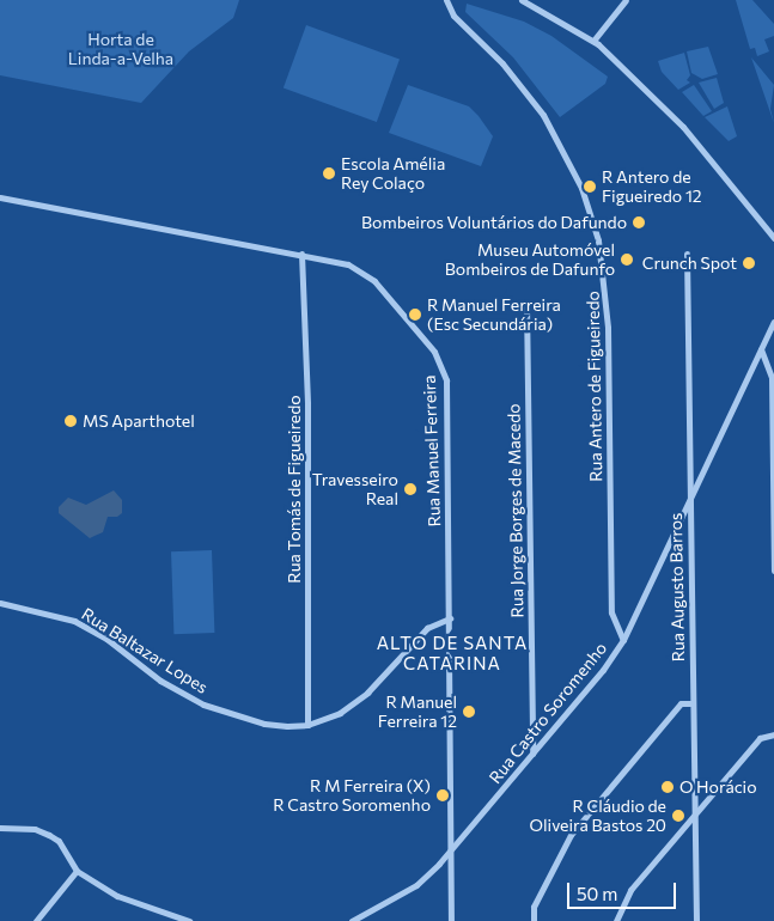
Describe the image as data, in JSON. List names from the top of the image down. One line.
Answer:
{"streets":{"street":["Rua Antero de Figueiredo","Rua Manuel Ferreira","Rua Tomás de Figueiredo","Rua Jorge Borges de Macedo","Rua Augusto Barros","Rua Baltazar Lopes","Rua Castro Soromenho"]},"crossings":[["Rua Antero de Figueiredo","Rua Castro Soromenho"],["Rua Manuel Ferreira","Rua Tomás de Figueiredo"],["Rua Manuel Ferreira","Rua Baltazar Lopes"],["Rua Manuel Ferreira","Rua Castro Soromenho"],["Rua Tomás de Figueiredo","Rua Baltazar Lopes"],["Rua Jorge Borges de Macedo","Rua Castro Soromenho"],["Rua Augusto Barros","Rua Castro Soromenho"]],"districts":["ALTO DE SANTA CATARINA"],"parks":["Horta de Linda-a-Velha"],"places":["Escola Amélia Rey Colaço","R Antero de Figueiredo 12","Bombeiros Voluntários do Dafundo","Museu Automóvel Bombeiros de Dafunfo","Crunch Spot","R Manuel Ferreira (Esc Secundária)","MS Aparthotel","Travesseiro Real","R Manuel Ferreira 12","O Horácio","R M Ferreira (X) R Castro Soromenho","R Cláudio de Oliveira Bastos 20"],"scale_bar":"50 m"}
